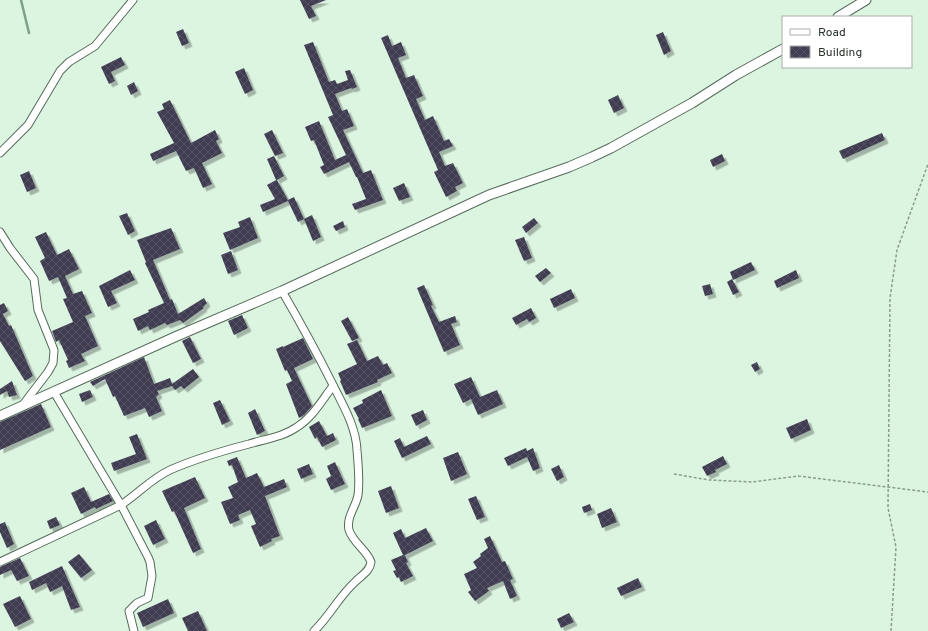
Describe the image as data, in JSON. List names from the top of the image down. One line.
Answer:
{"legend":["Road","Building"]}
